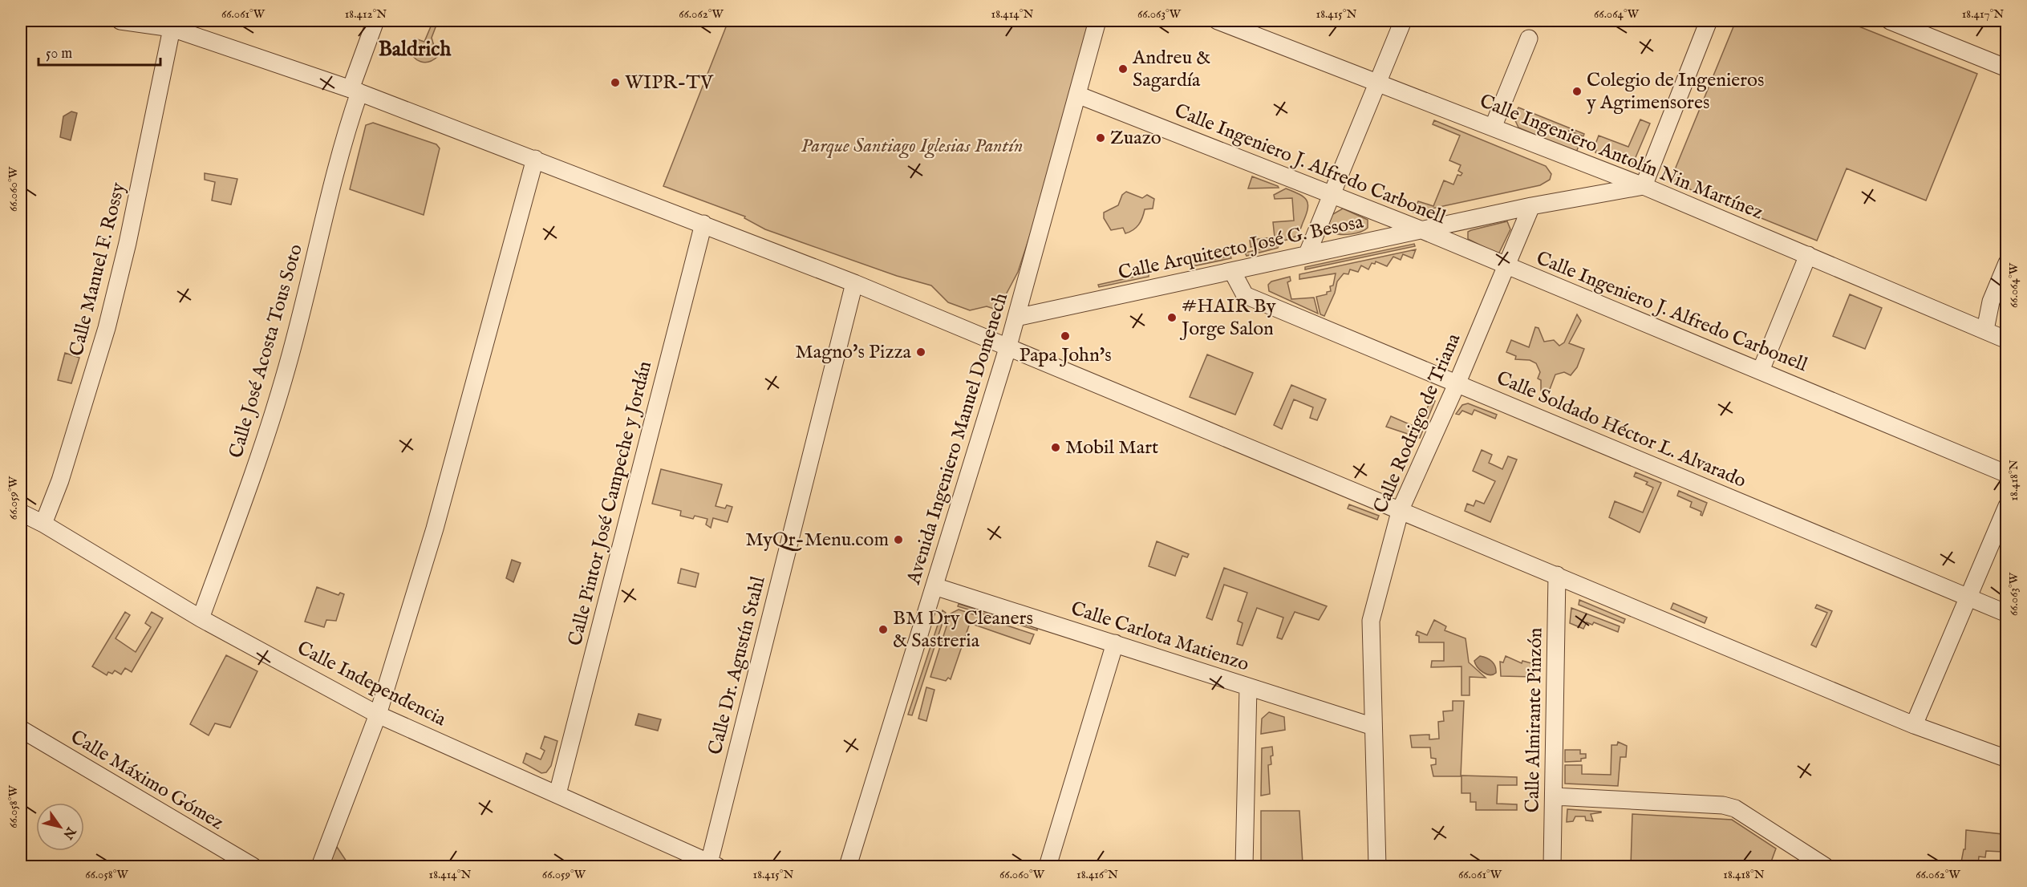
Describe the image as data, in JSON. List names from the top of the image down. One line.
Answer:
{"streets":{"street":["Calle Ingeniero Antolín Nin Martínez","Calle Ingeniero J. Alfredo Carbonell","Calle Arquitecto José G. Besosa","Calle Manuel F. Rossy","Calle José Acosta Tous Soto","Calle Rodrigo de Triana","Calle Soldado Héctor L. Alvarado","Avenida Ingeniero Manuel Domenech","Calle Pintor José Campeche y Jordán","Calle Carlota Matienzo","Calle Dr. Agustín Stahl","Calle Independencia","Calle Almirante Pinzón","Calle Máximo Gómez"]},"crossings":[["Calle Ingeniero Antolín Nin Martínez","Calle Arquitecto José G. Besosa"],["Calle Ingeniero J. Alfredo Carbonell","Calle Arquitecto José G. Besosa"],["Calle Ingeniero J. Alfredo Carbonell","Calle Rodrigo de Triana"],["Calle Ingeniero J. Alfredo Carbonell","Avenida Ingeniero Manuel Domenech"],["Calle Arquitecto José G. Besosa","Calle Rodrigo de Triana"],["Calle Arquitecto José G. Besosa","Calle Soldado Héctor L. Alvarado"],["Calle Arquitecto José G. Besosa","Avenida Ingeniero Manuel Domenech"],["Calle Manuel F. Rossy","Calle Independencia"],["Calle José Acosta Tous Soto","Calle Independencia"],["Calle Rodrigo de Triana","Calle Soldado Héctor L. Alvarado"],["Calle Rodrigo de Triana","Calle Carlota Matienzo"],["Avenida Ingeniero Manuel Domenech","Calle Carlota Matienzo"],["Calle Pintor José Campeche y Jordán","Calle Independencia"],["Calle Dr. Agustín Stahl","Calle Independencia"]],"districts":["Baldrich"],"parks":["Parque Santiago Iglesias Pantín"],"places":["Andreu & Sagardía","WIPR-TV","Colegio de Ingenieros y Agrimensores","Zuazo","#HAIR By Jorge Salon","Papa John's","Magno's Pizza","Mobil Mart","MyQr-Menu.com","BM Dry Cleaners & Sastreria"],"scale_bar":"50 m","north":"bottom right","coordinates":["66.061°W","18.412°N","66.062°W","18.414°N","66.063°W","18.415°N","66.064°W","18.417°N","66.060°W","18.418°N","66.059°W","66.058°W","18.416°N"]}
